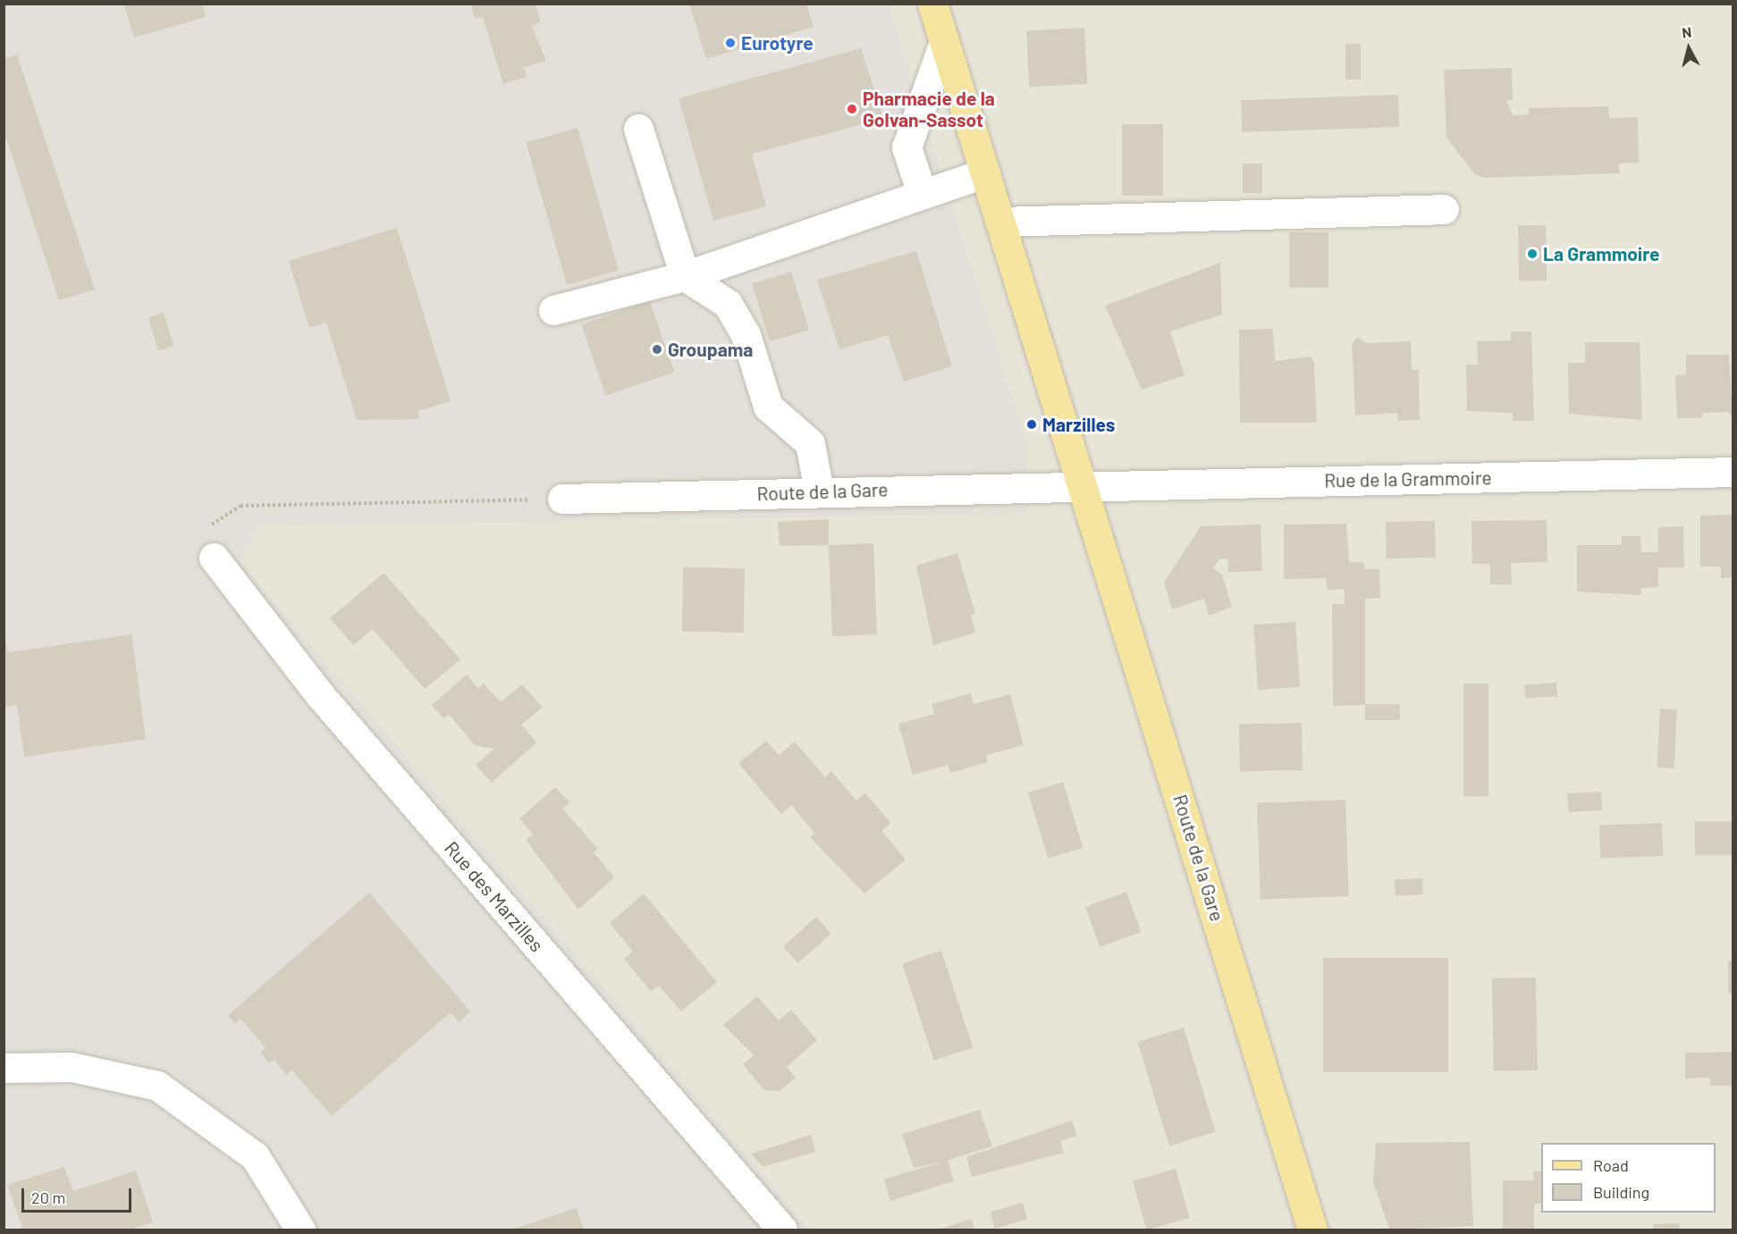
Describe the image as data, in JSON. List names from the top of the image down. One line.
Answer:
{"streets":{"main road":["Route de la Gare"],"street":["Rue de la Grammoire","Rue des Marzilles"]},"crossings":[["Rue de la Grammoire","Route de la Gare"]],"places":["Eurotyre","Pharmacie de la Golvan-Sassot","La Grammoire","Groupama","Marzilles"],"legend":["Road","Building"],"scale_bar":"20 m","north":"top"}
